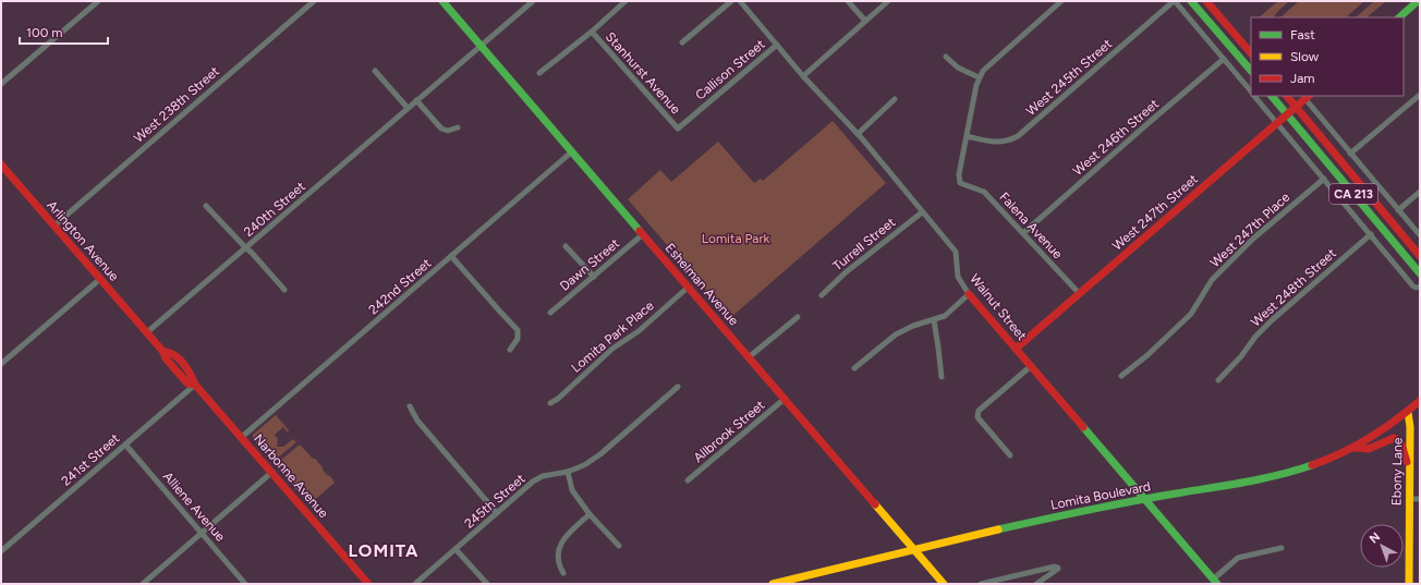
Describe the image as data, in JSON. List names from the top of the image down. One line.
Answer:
{"streets":{"main road":["CA 213","West 247th Street","Arlington Avenue","Eshelman Avenue","Walnut Street","Ebony Lane","Narbonne Avenue","Lomita Boulevard"],"street":["Callison Street","Stanhurst Avenue","West 245th Street","West 238th Street","West 246th Street","240th Street","Falena Avenue","West 247th Place","Turrell Street","Dawn Street","242nd Street","West 248th Street","Lomita Park Place","Allbrook Street","241st Street","245th Street","Alliene Avenue"]},"crossings":[["Callison Street","Stanhurst Avenue"],["Callison Street","Walnut Street"],["West 245th Street","Falena Avenue"],["West 238th Street","Arlington Avenue"],["West 246th Street","Falena Avenue"],["CA 213","West 247th Street"],["240th Street","Arlington Avenue"],["240th Street","Eshelman Avenue"],["240th Street","Narbonne Avenue"],["West 247th Street","Falena Avenue"],["West 247th Street","Walnut Street"],["Arlington Avenue","Narbonne Avenue"],["Turrell Street","Walnut Street"],["Dawn Street","Eshelman Avenue"],["Eshelman Avenue","242nd Street"],["Eshelman Avenue","Lomita Park Place"],["Eshelman Avenue","Allbrook Street"],["Eshelman Avenue","Lomita Boulevard"],["242nd Street","Narbonne Avenue"],["Walnut Street","Lomita Boulevard"],["241st Street","Narbonne Avenue"],["241st Street","Alliene Avenue"],["Ebony Lane","Lomita Boulevard"]],"districts":["LOMITA"],"parks":["Lomita Park"],"legend":["Fast","Slow","Jam"],"scale_bar":"100 m","north":"top left"}
